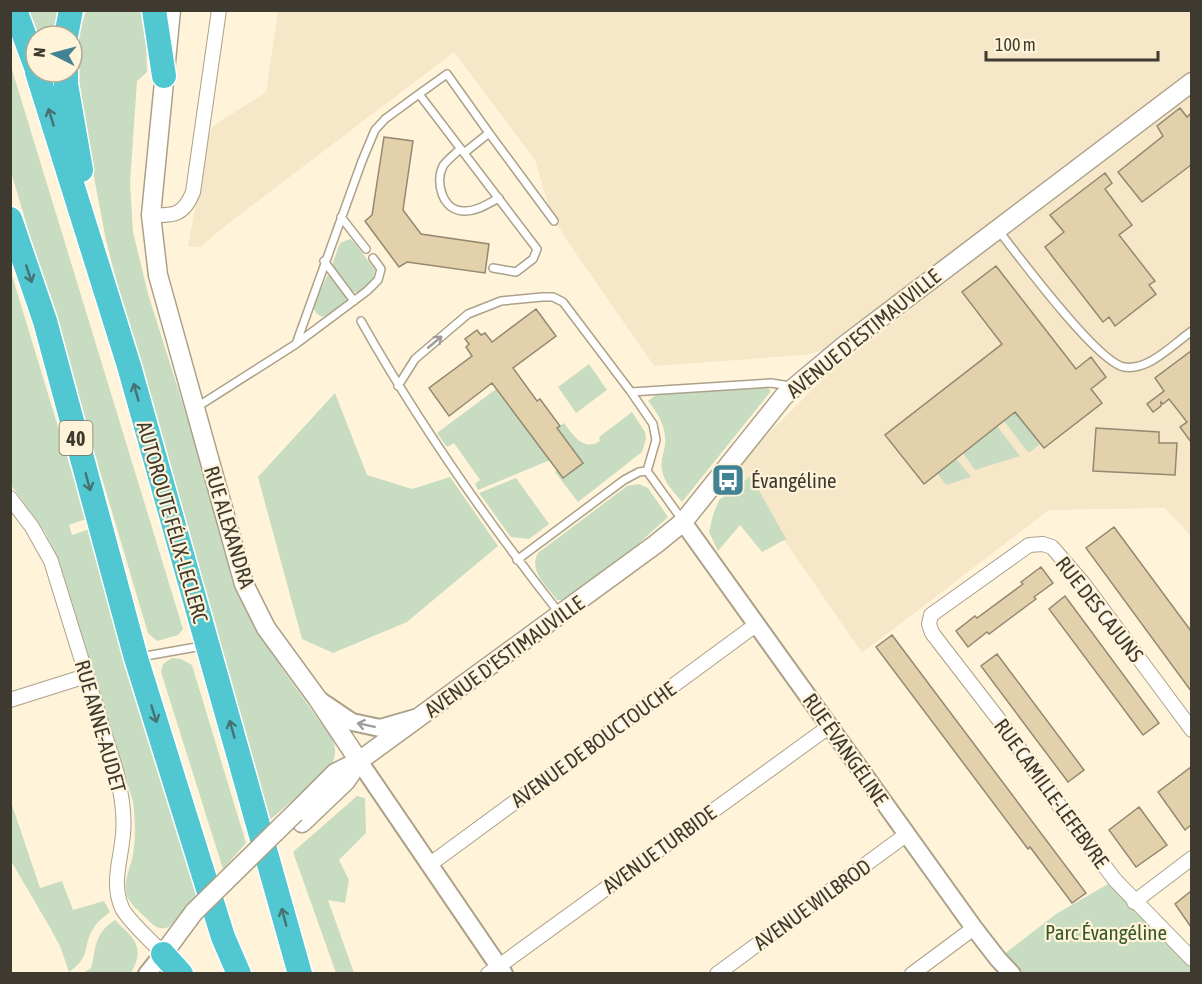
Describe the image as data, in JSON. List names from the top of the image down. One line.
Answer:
{"streets":{"highway":["40","AUTOROUTE FÉLIX-LECLERC"],"main road":["AVENUE D'ESTIMAUVILLE","RUE ALEXANDRA"],"street":["RUE DES CAJUNS","RUE ANNE-AUDET","AVENUE DE BOUCTOUCHE","RUE ÉVANGÉLINE","RUE CAMILLE-LEFEBVRE","AVENUE TURBIDE","AVENUE WILBROD"]},"crossings":[["AVENUE D'ESTIMAUVILLE","RUE ALEXANDRA"],["AVENUE D'ESTIMAUVILLE","RUE ANNE-AUDET"],["AVENUE D'ESTIMAUVILLE","RUE ÉVANGÉLINE"],["RUE ALEXANDRA","AVENUE DE BOUCTOUCHE"],["RUE ALEXANDRA","AVENUE TURBIDE"],["RUE DES CAJUNS","RUE CAMILLE-LEFEBVRE"],["AVENUE DE BOUCTOUCHE","RUE ÉVANGÉLINE"],["RUE ÉVANGÉLINE","AVENUE TURBIDE"],["RUE ÉVANGÉLINE","AVENUE WILBROD"]],"parks":["Parc Évangéline"],"places":{"bus stop":["Évangéline"]},"scale_bar":"100 m","north":"left"}
